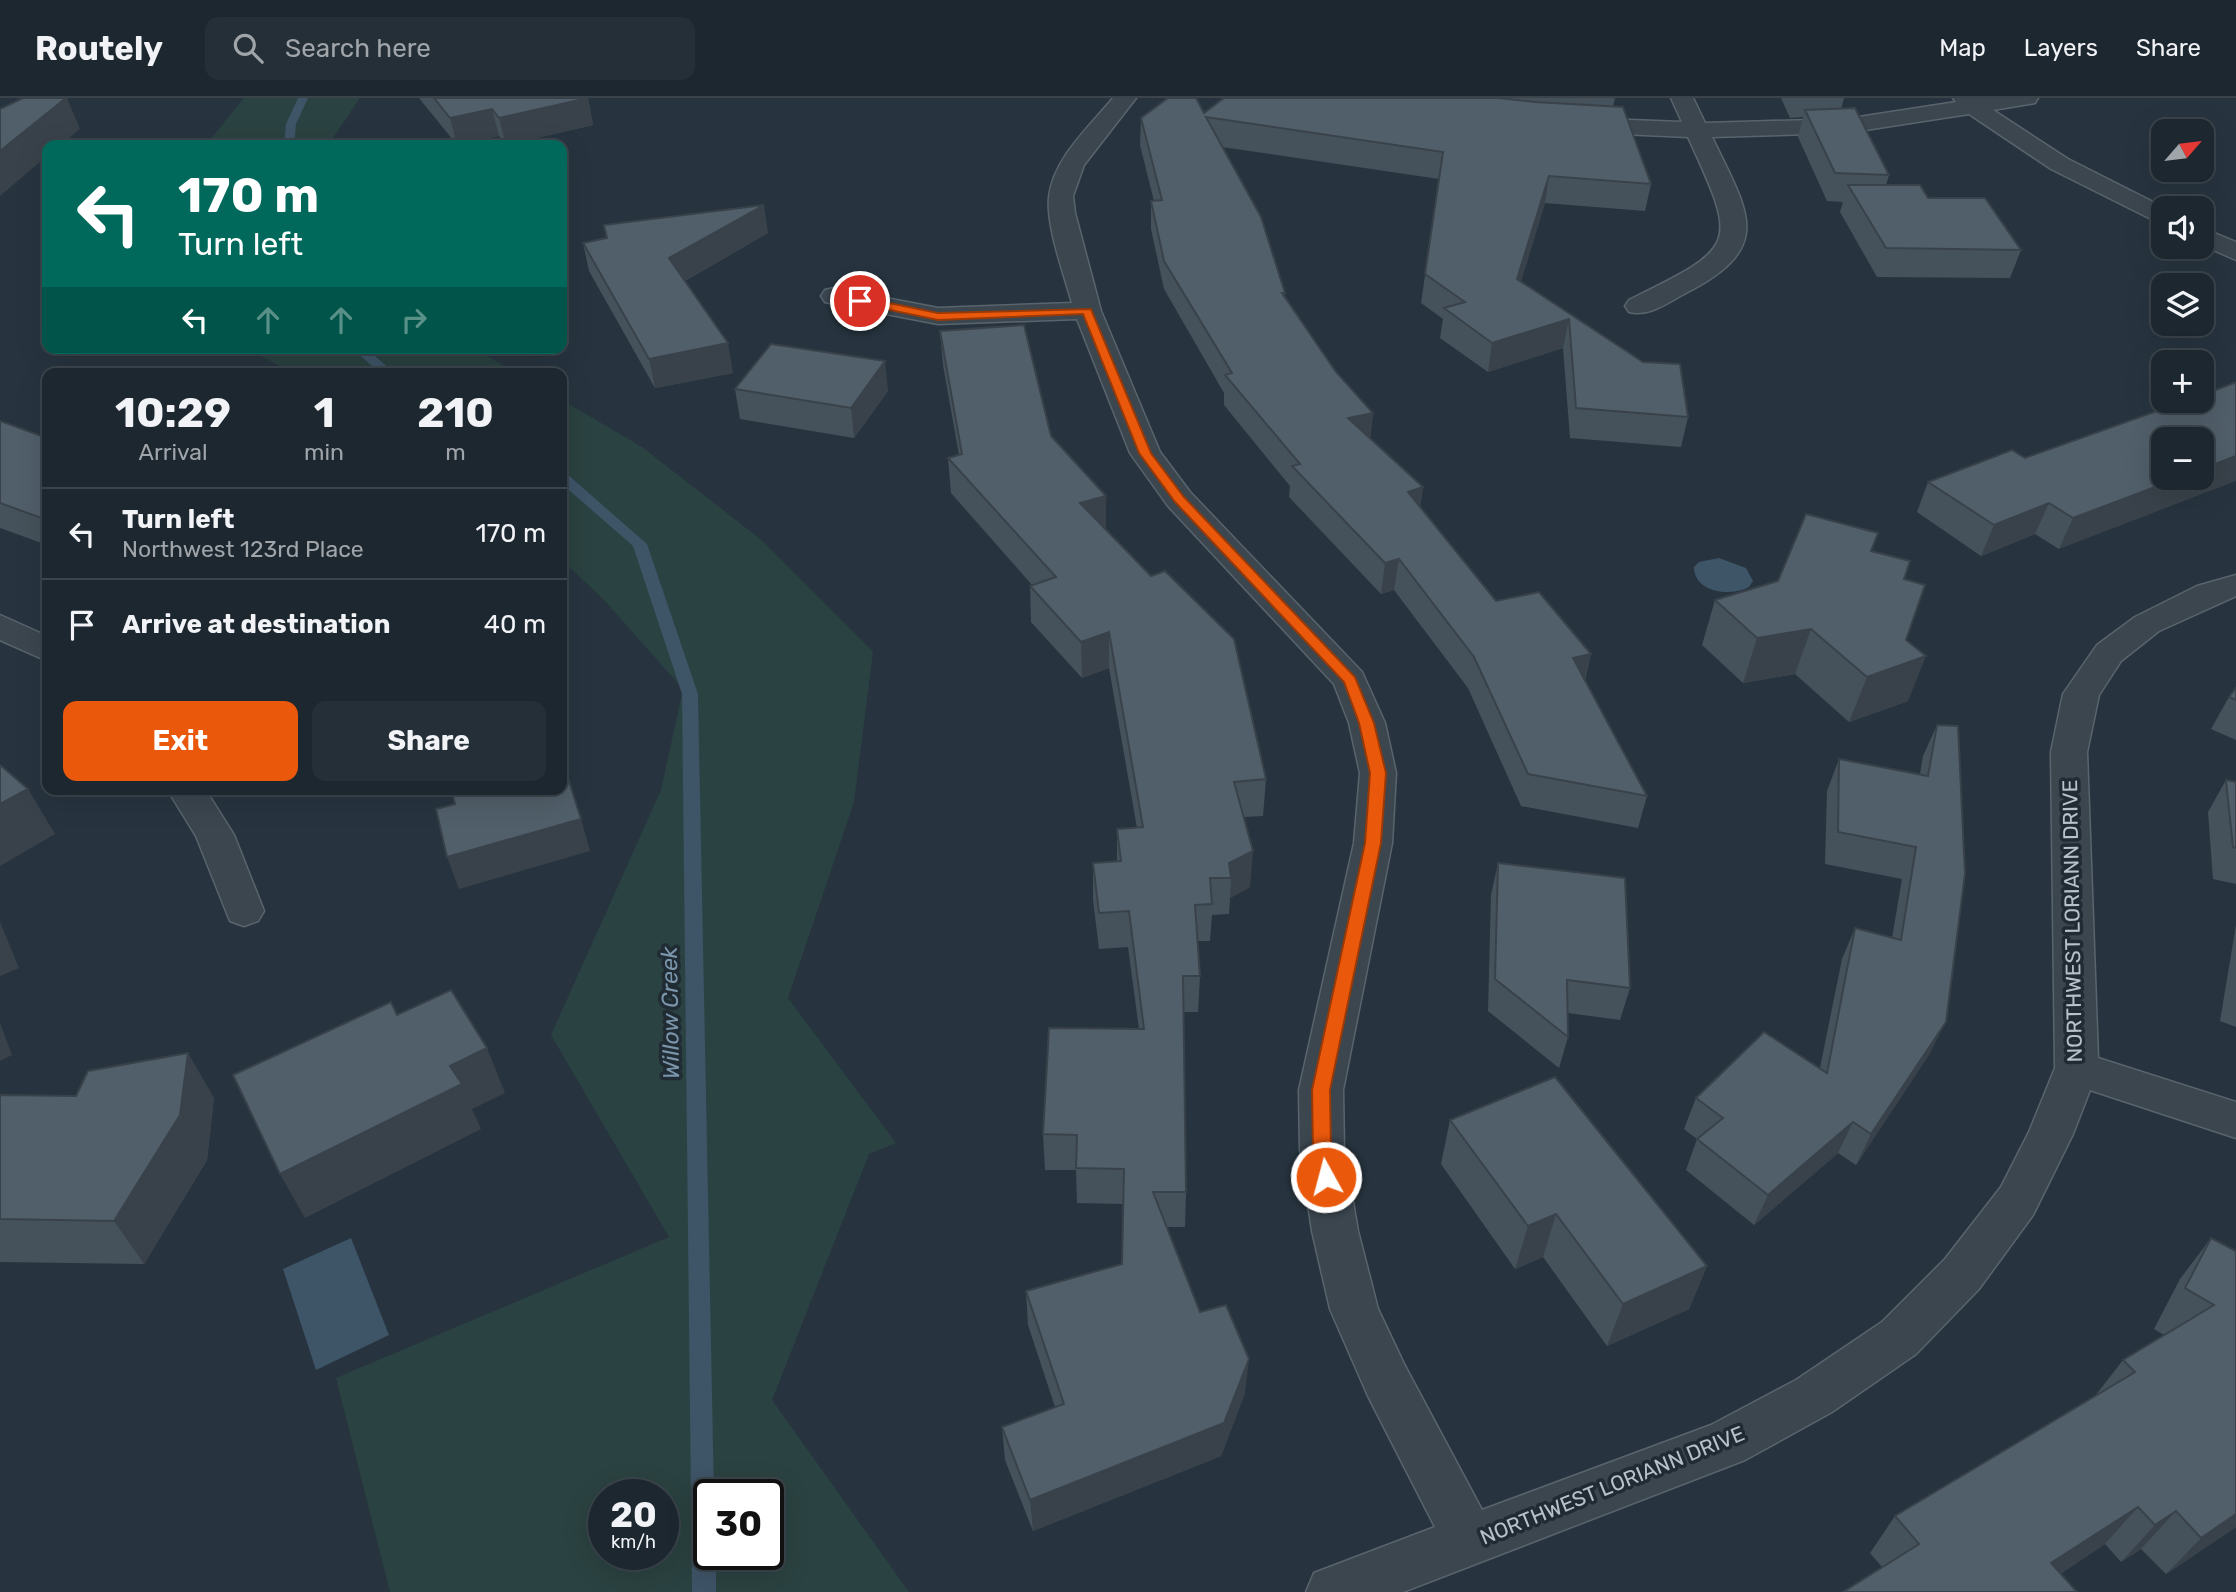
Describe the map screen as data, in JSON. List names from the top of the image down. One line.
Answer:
{"streets":{"street":["NORTHWEST LORIANN DRIVE"]},"water":["Willow Creek"],"north":"top right","page":{"header":"Routely","search":"Search here","nav":["Map","Layers","Share"],"map_buttons":["+","−"],"turn":["170 m","Turn left"],"eta":["10:29","Arrival","1","min","210","m"],"list":[{"name":"Turn left","note":"Northwest 123rd Place","value":"170 m"},{"name":"Arrive at destination","value":"40 m"}],"buttons":["Exit","Share"],"speed":"20 km/h","limit":"30"}}
